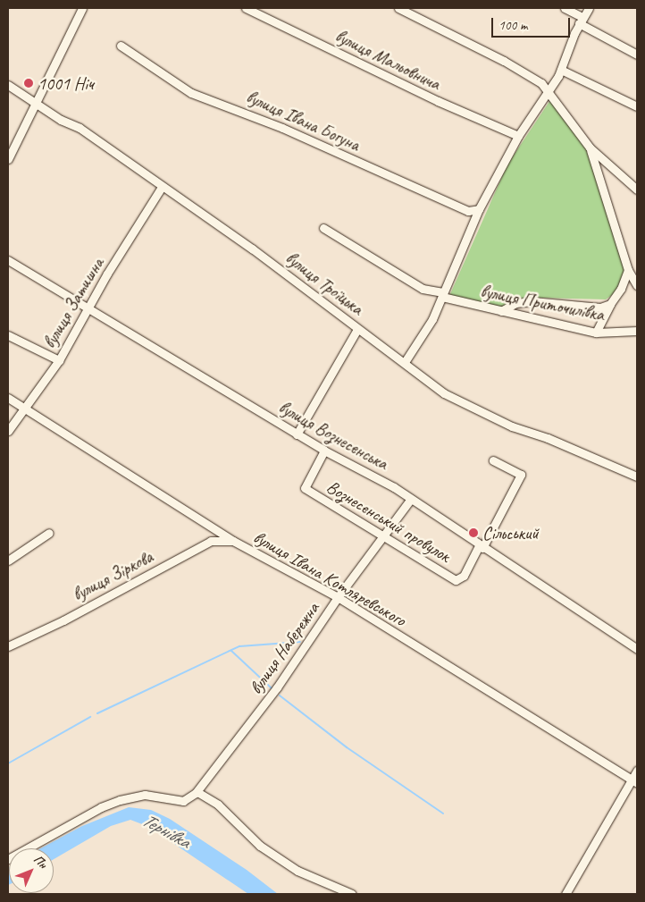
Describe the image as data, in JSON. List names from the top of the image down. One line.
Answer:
{"streets":{"street":["вулиця Мальовнича","вулиця Івана Богуна","вулиця Троїцька","вулиця Затишна","вулиця Приточилівка","вулиця Вознесенська","Вознесенський провулок","вулиця Зіркова","вулиця Івана Котляревського","вулиця Набережна"]},"crossings":[["вулиця Троїцька","вулиця Затишна"],["вулиця Затишна","вулиця Вознесенська"],["вулиця Затишна","вулиця Івана Котляревського"],["вулиця Вознесенська","Вознесенський провулок"],["вулиця Вознесенська","вулиця Набережна"],["Вознесенський провулок","вулиця Набережна"],["вулиця Зіркова","вулиця Івана Котляревського"],["вулиця Івана Котляревського","вулиця Набережна"]],"water":["Тернівка"],"places":["1001 Ніч","Сільський"],"scale_bar":"100 m","north":"top right"}
